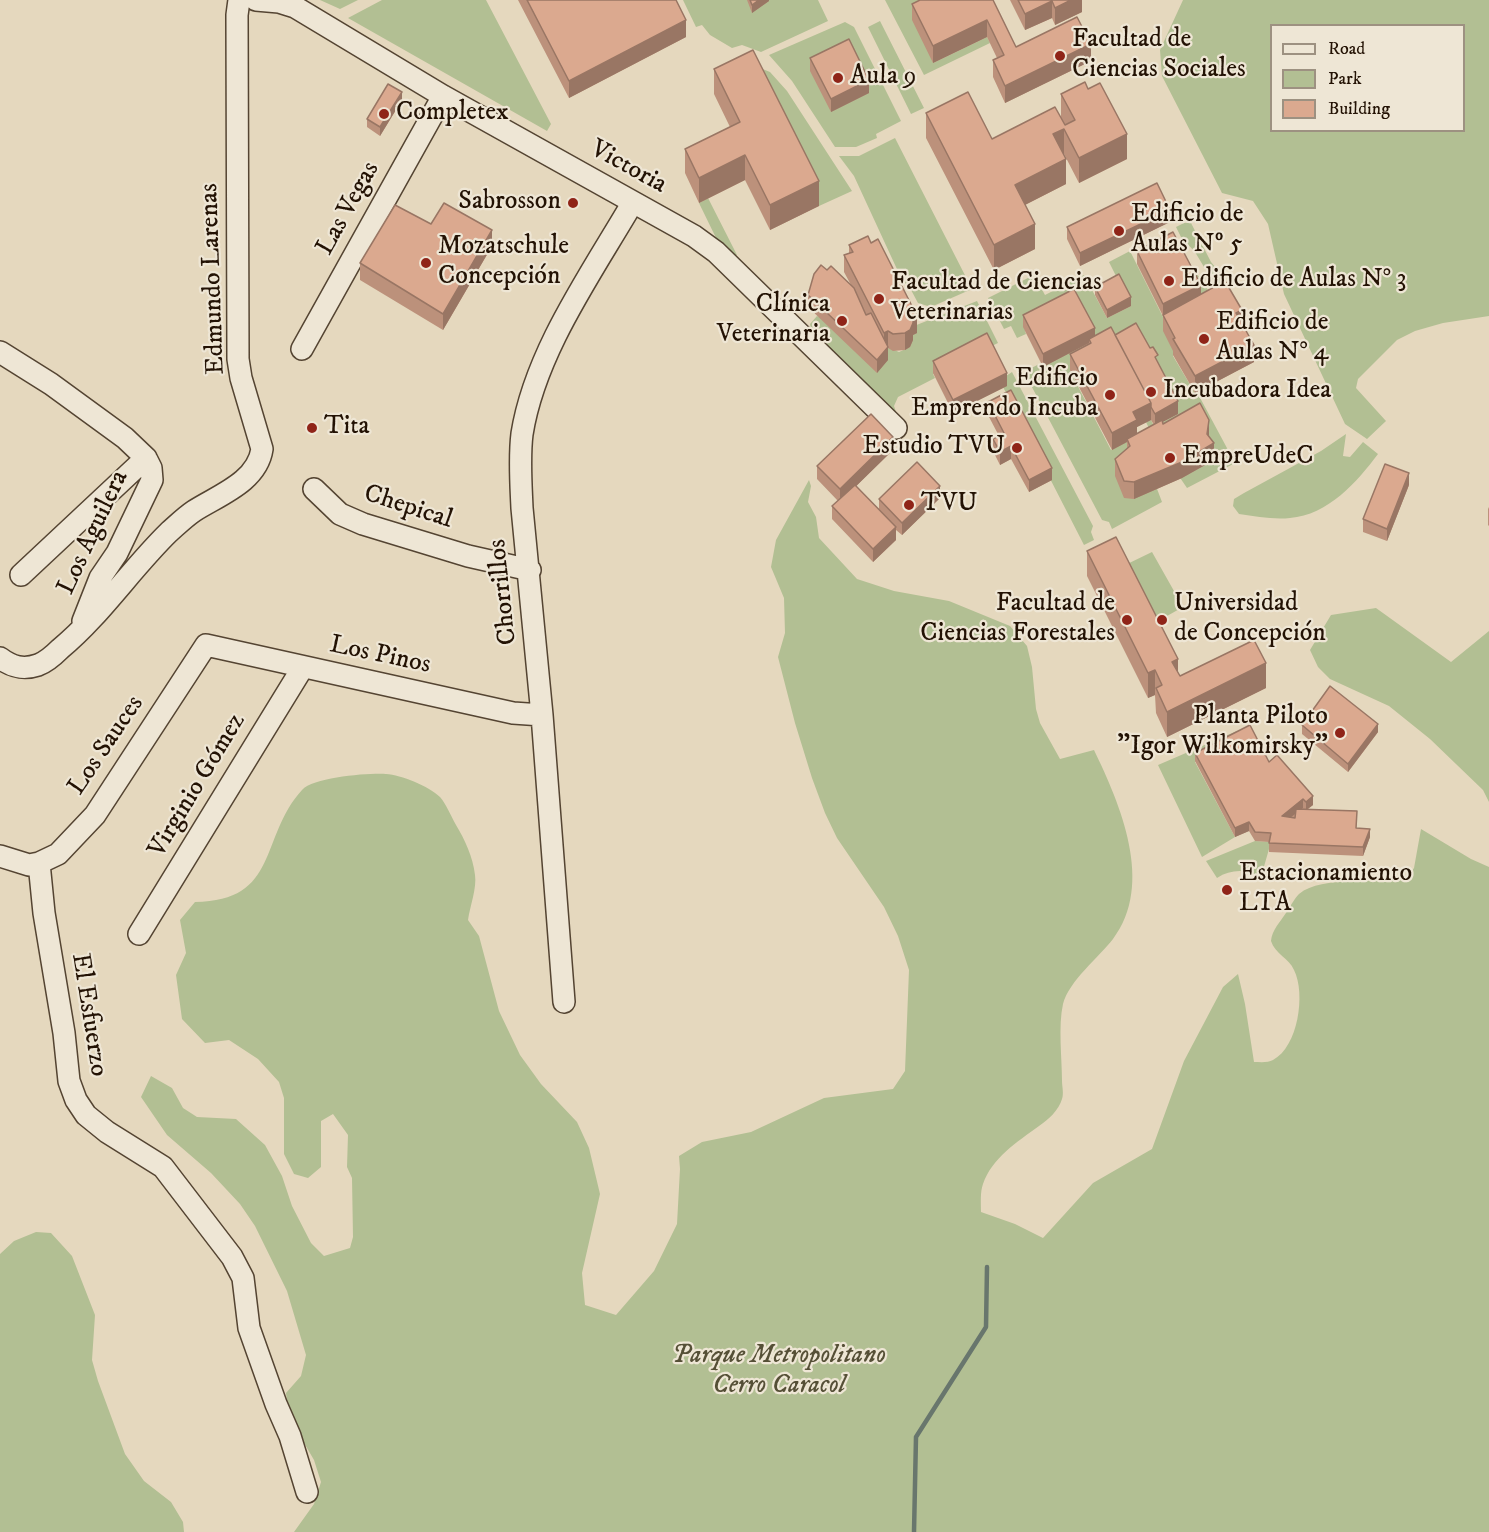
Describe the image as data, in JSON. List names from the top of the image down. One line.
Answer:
{"streets":{"street":["Victoria","Las Vegas","Edmundo Larenas","Chepical","Los Aguilera","Chorrillos","Los Pinos","Los Sauces","Virginio Gómez","El Esfuerzo"]},"crossings":[["Victoria","Las Vegas"],["Victoria","Chorrillos"],["Edmundo Larenas","Los Aguilera"],["Chepical","Chorrillos"],["Chorrillos","Los Pinos"],["Los Pinos","Los Sauces"],["Los Pinos","Virginio Gómez"],["Los Sauces","El Esfuerzo"]],"parks":["Parque Metropolitano Cerro Caracol"],"places":["Facultad de Ciencias Sociales","Aula 9","Completex","Sabrosson","Edificio de Aulas Nº 5","Mozatschule Concepción","Edificio de Aulas N° 3","Facultad de Ciencias Veterinarias","Clínica Veterinaria","Edificio de Aulas N° 4","Incubadora Idea","Edificio Emprendo Incuba","Tita","Estudio TVU","EmpreUdeC","TVU","Facultad de Ciencias Forestales","Universidad de Concepción","Planta Piloto \"Igor Wilkomirsky\"","Estacionamiento LTA"],"legend":["Road","Park","Building"]}
